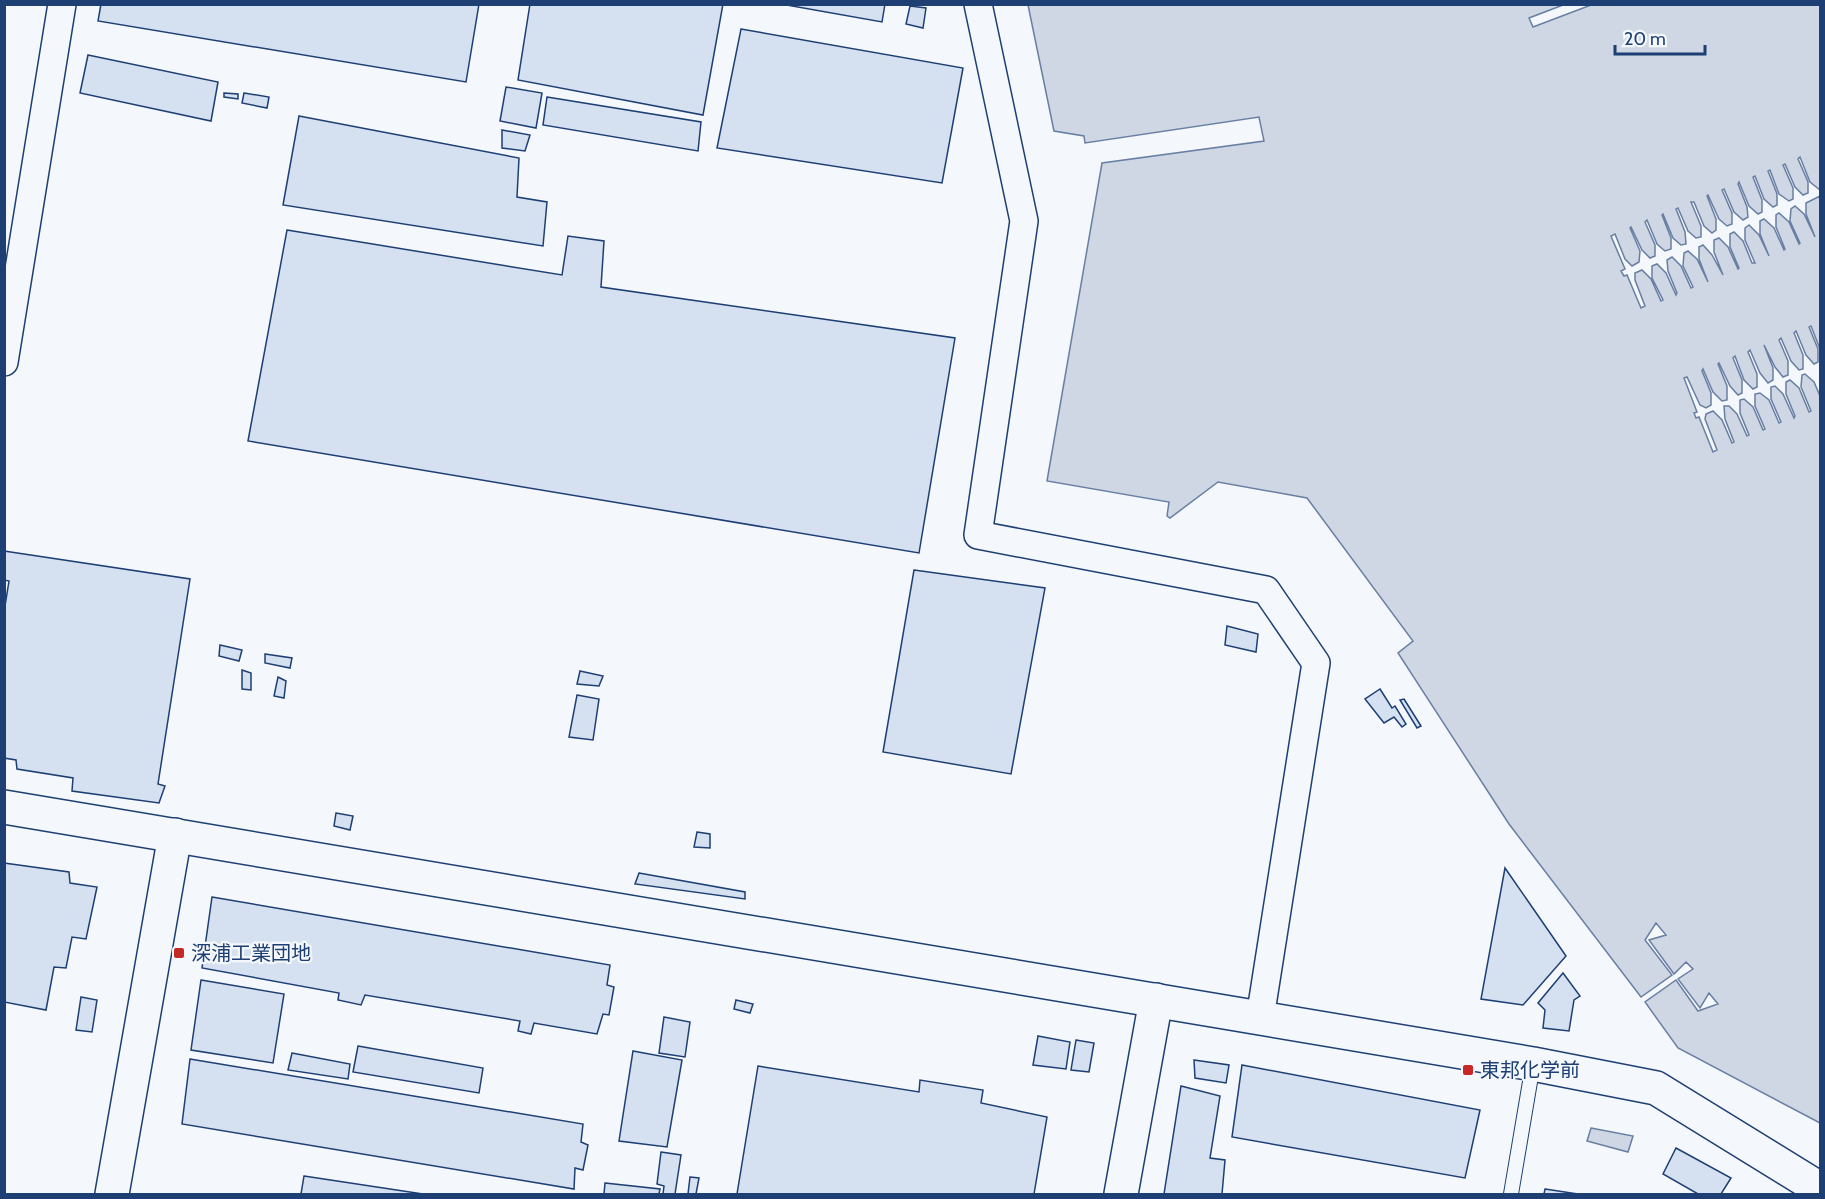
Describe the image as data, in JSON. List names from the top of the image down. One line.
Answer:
{"places":{"transit":["深浦工業団地","東邦化学前"]},"scale_bar":"20 m"}
